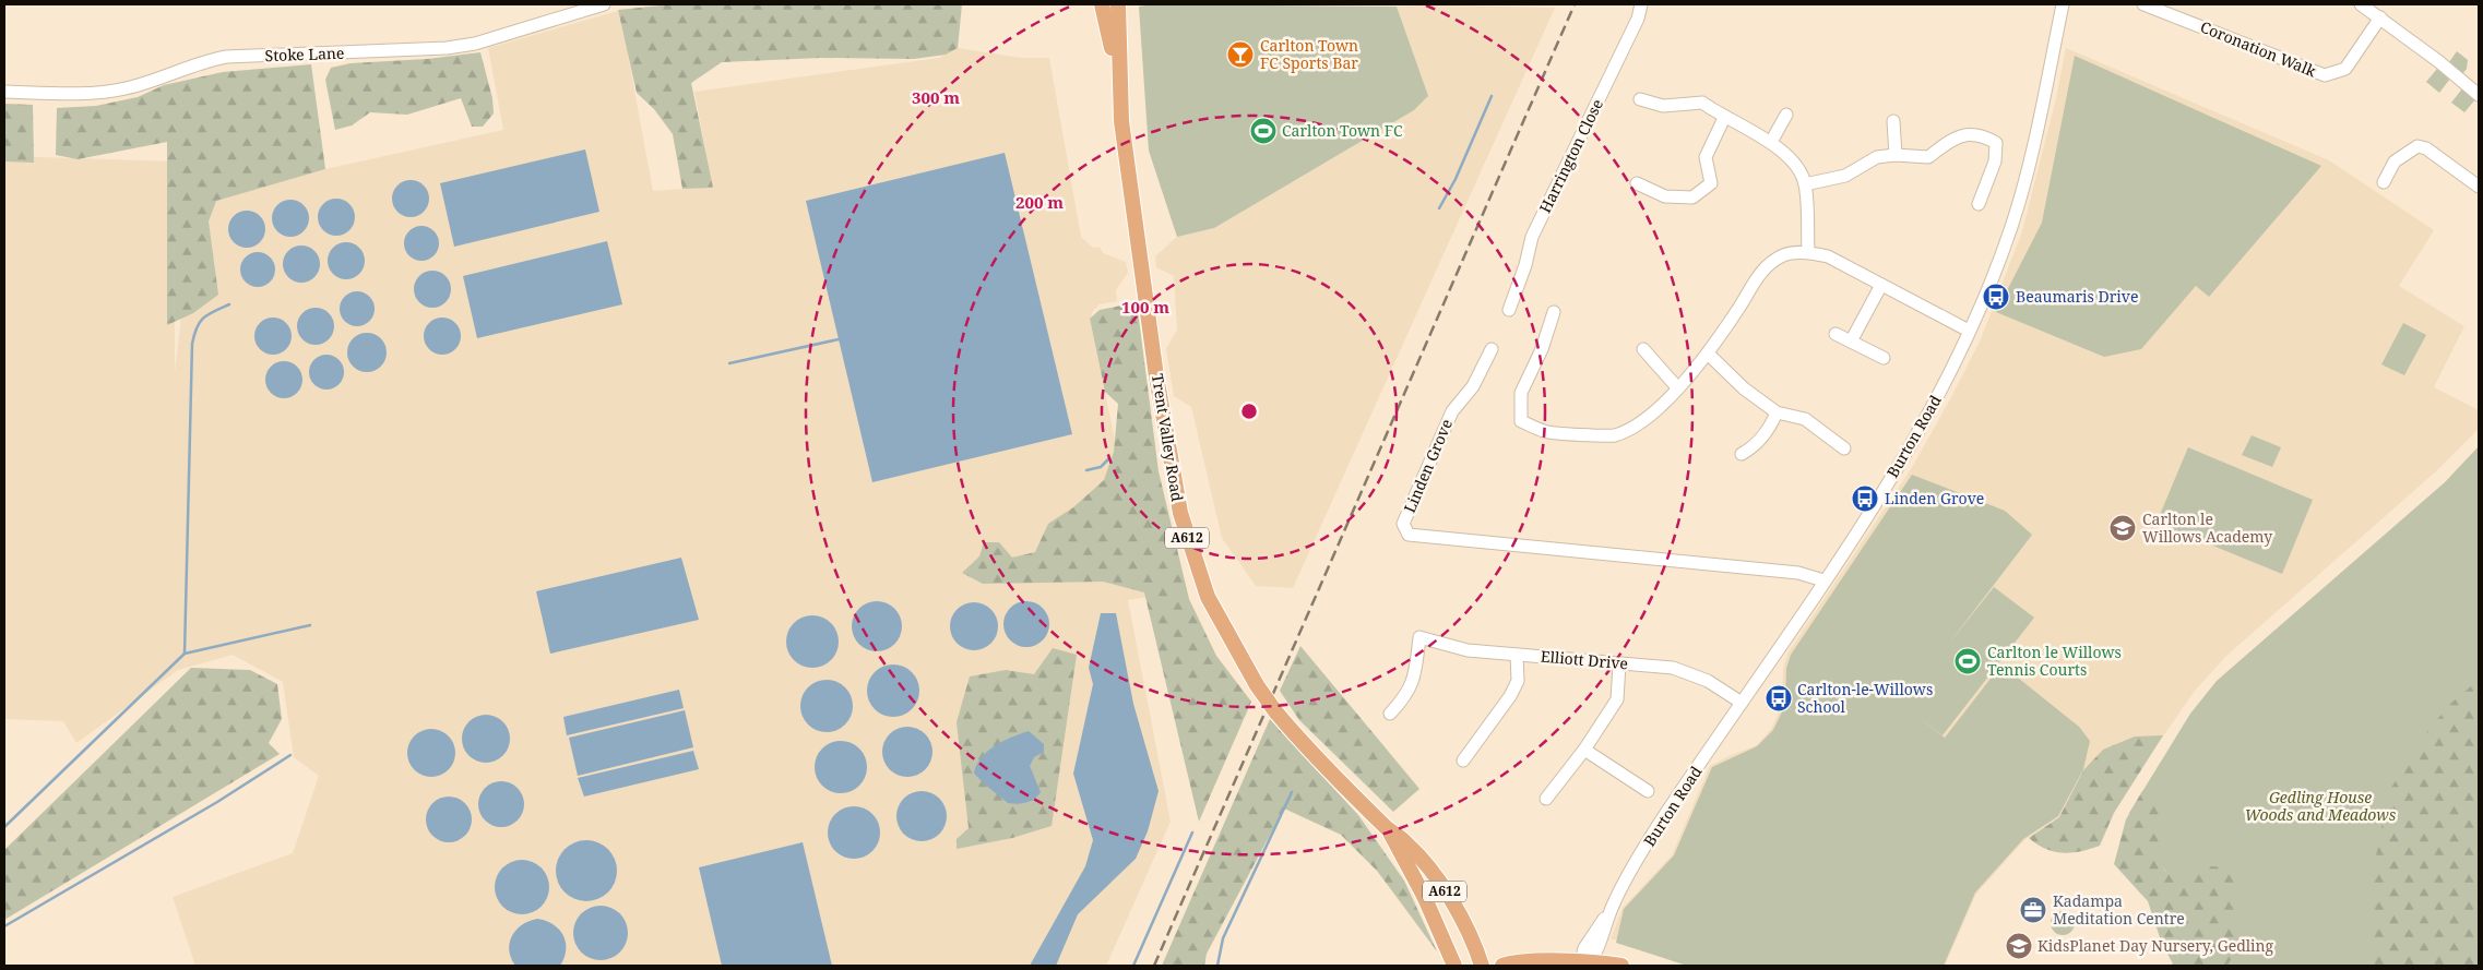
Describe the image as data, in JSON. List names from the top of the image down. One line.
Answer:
{"streets":{"main road":["Trent Valley Road","A612"],"street":["Coronation Walk","Stoke Lane","Harrington Close","Burton Road","Linden Grove","Elliott Drive"]},"crossings":[["Burton Road","Linden Grove"],["Burton Road","Elliott Drive"]],"parks":["Gedling House Woods and Meadows"],"places":{"bar":["Carlton Town FC Sports Bar"],"sports":["Carlton Town FC","Carlton le Willows Tennis Courts"],"bus stop":["Beaumaris Drive","Linden Grove","Carlton-le-Willows School"],"school or university":["Carlton le Willows Academy","KidsPlanet Day Nursery, Gedling"],"office":["Kadampa Meditation Centre"]},"rings":["300 m","200 m","100 m"]}
